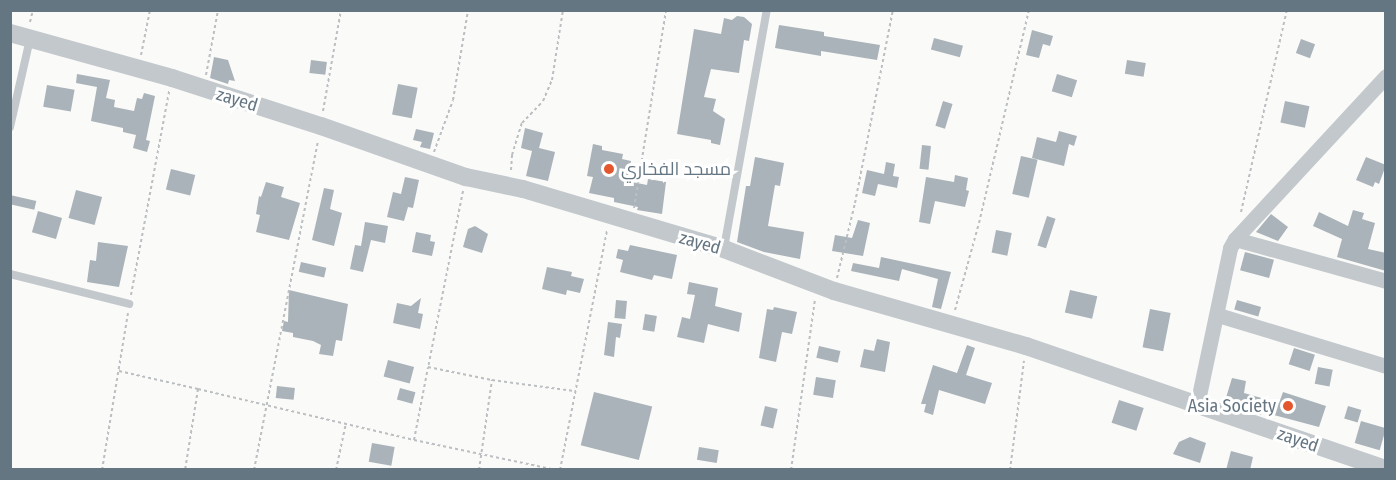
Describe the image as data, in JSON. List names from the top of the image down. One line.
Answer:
{"streets":{"street":["zayed"]},"places":["مسجد الفخاري","Asia Society"]}
